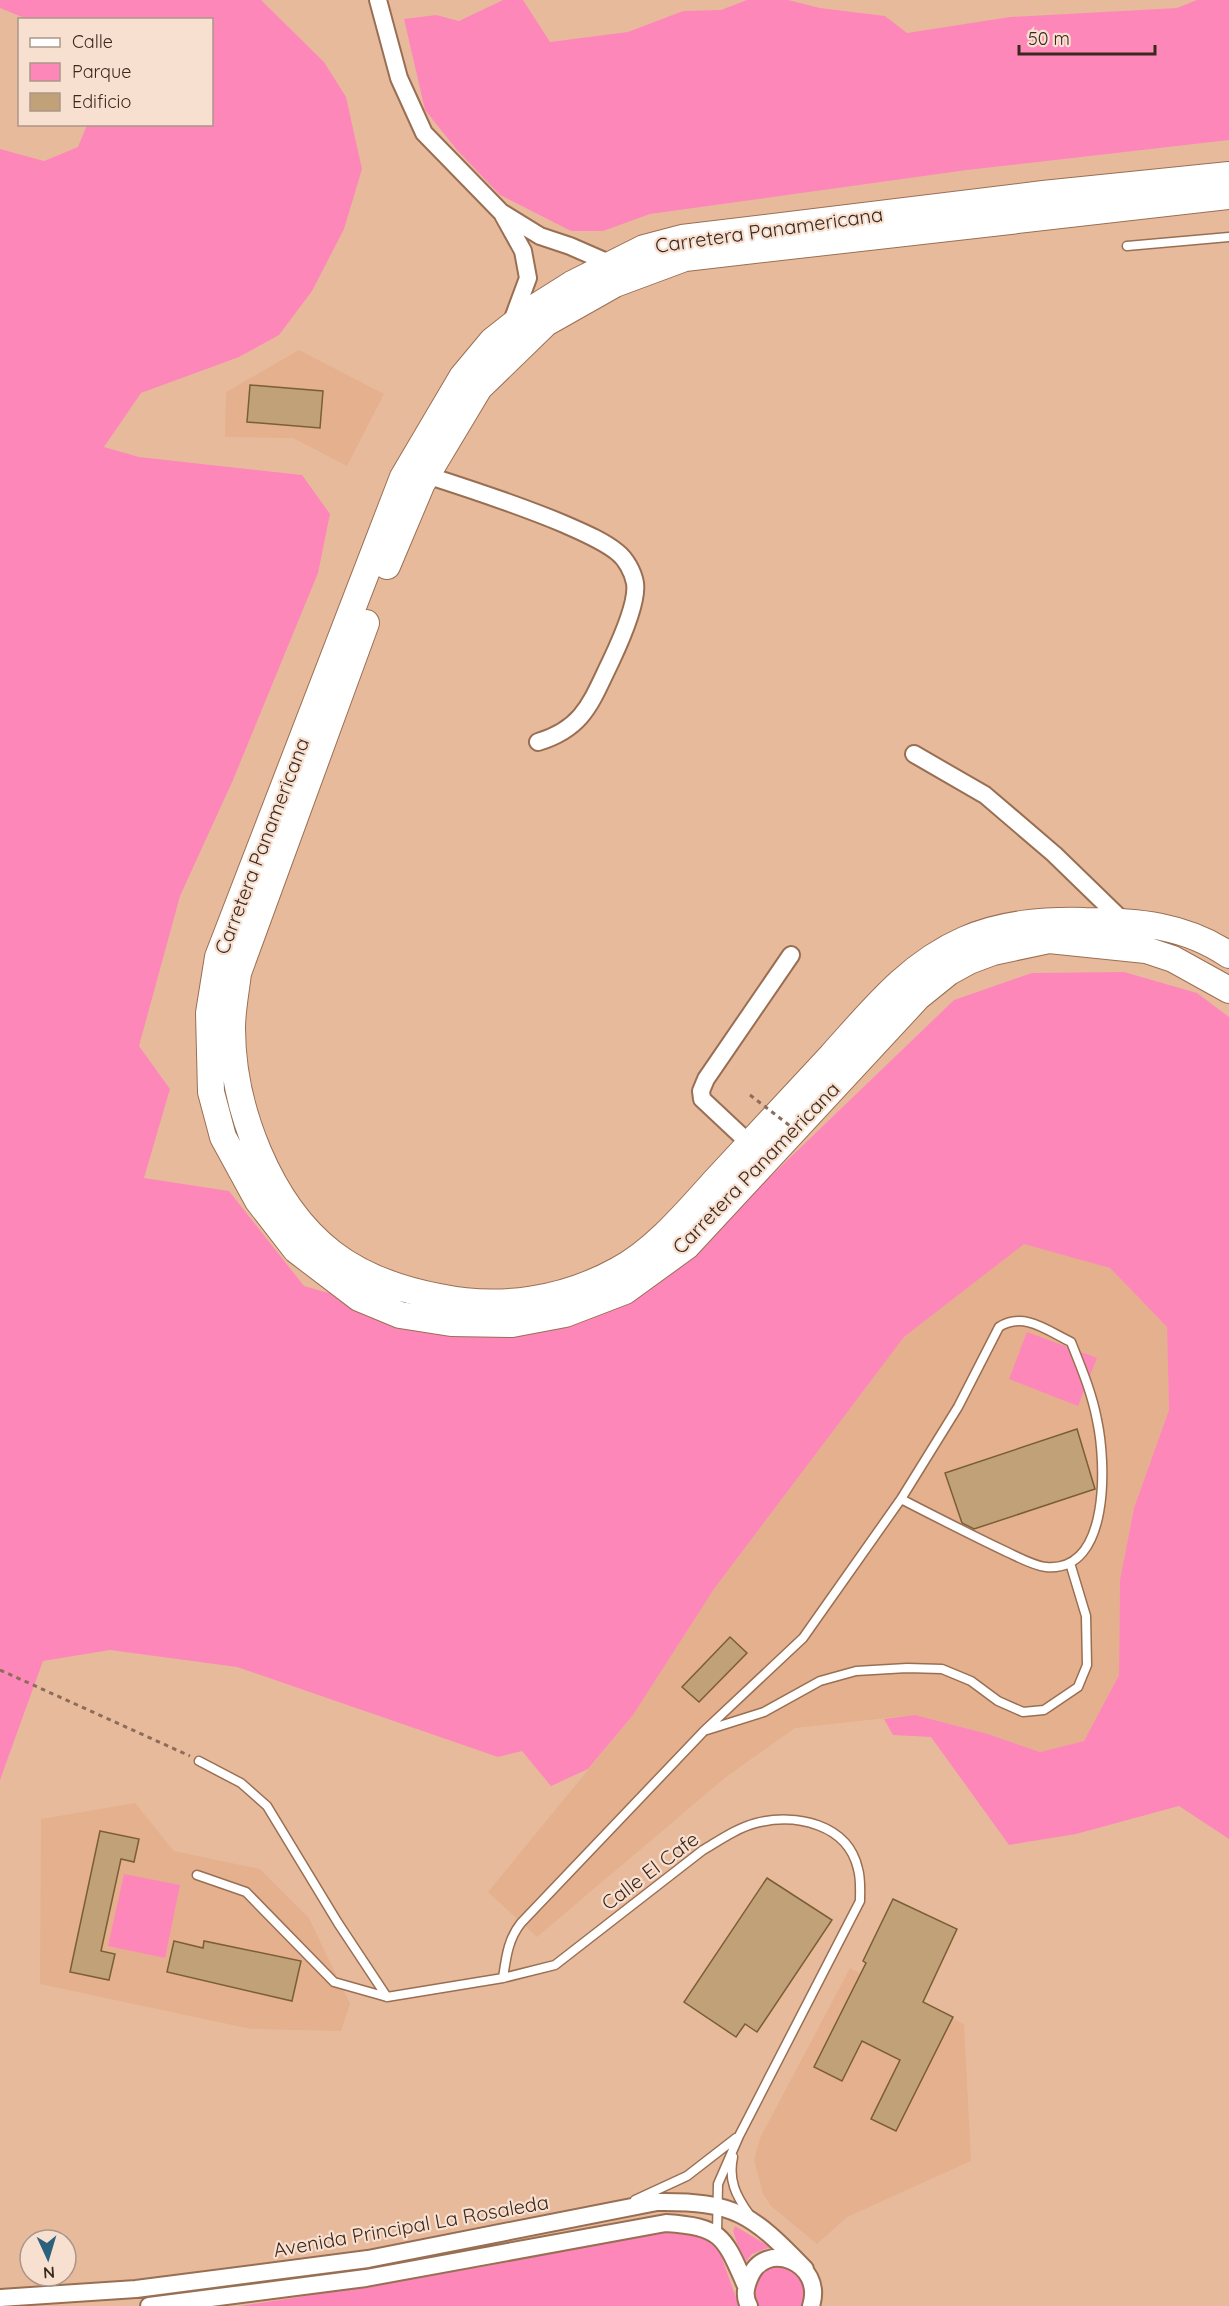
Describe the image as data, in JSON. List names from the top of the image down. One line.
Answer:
{"streets":{"main road":["Carretera Panamericana"],"street":["Avenida Principal La Rosaleda"],"lane":["Calle El Cafe"]},"legend":["Calle","Parque","Edificio"],"scale_bar":"50 m","north":"bottom"}
